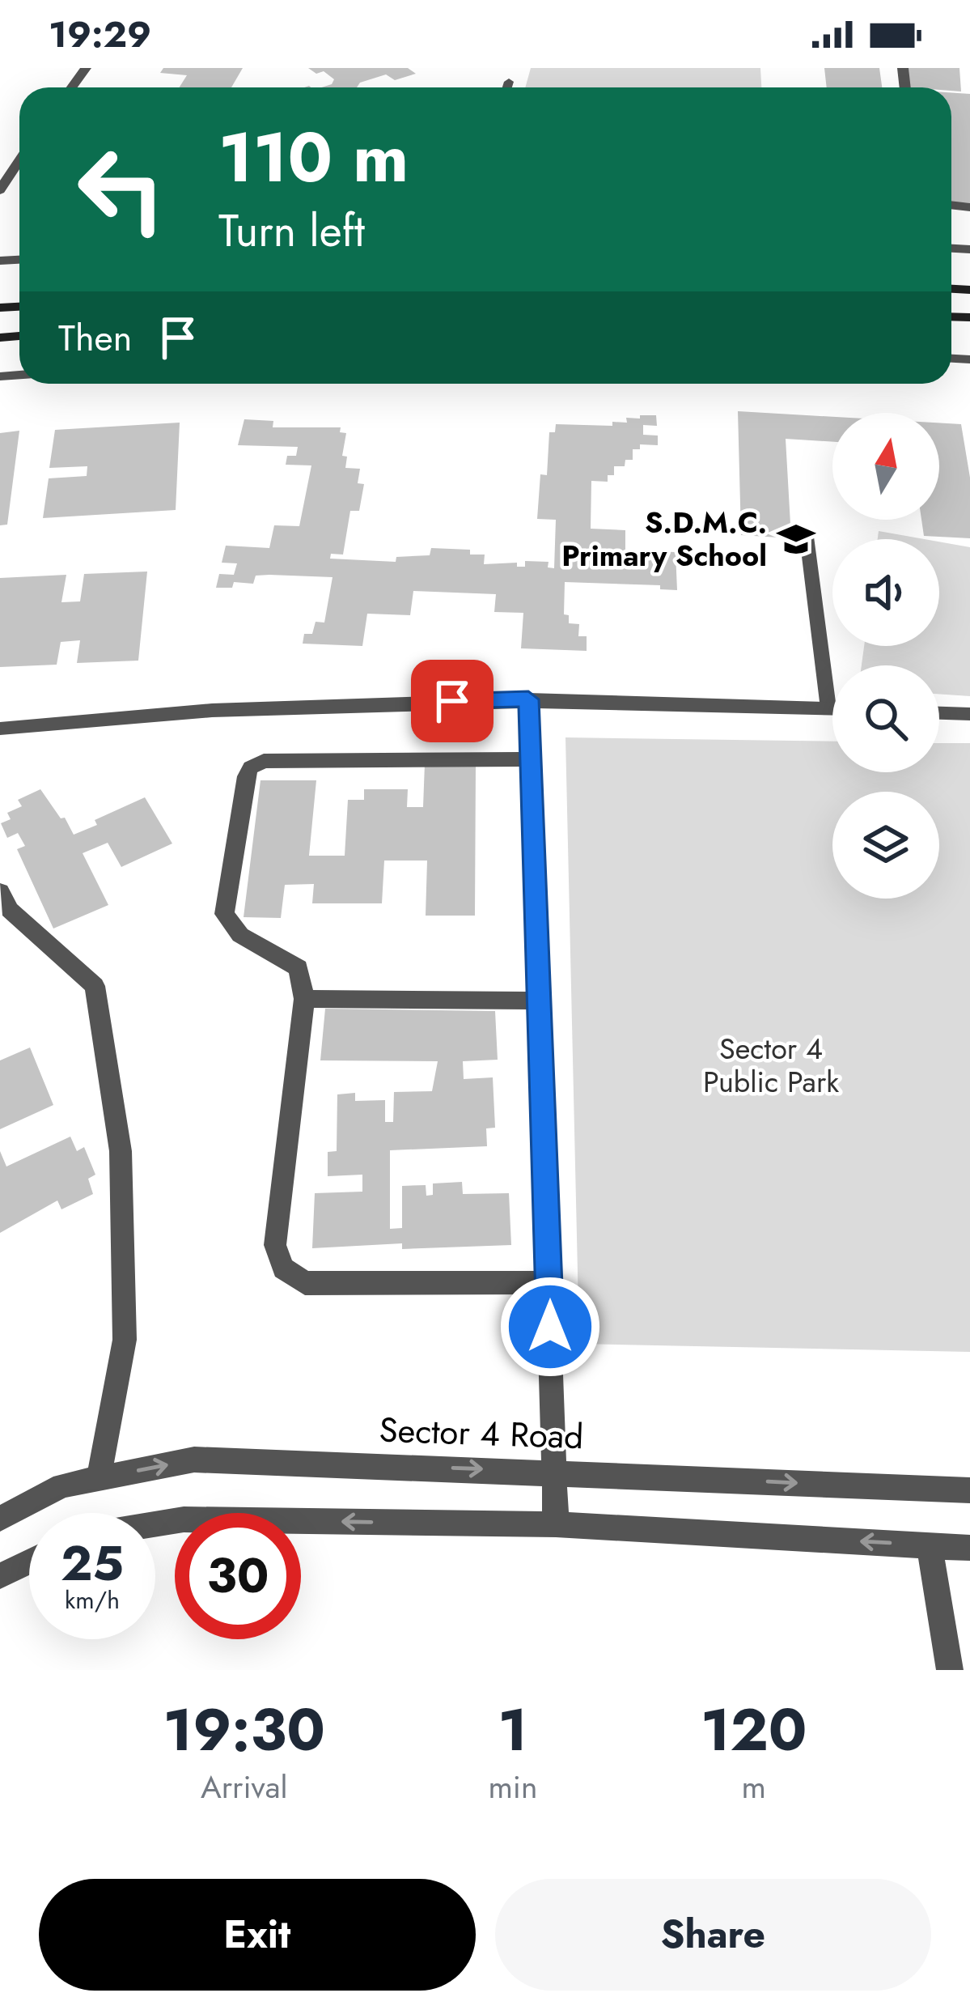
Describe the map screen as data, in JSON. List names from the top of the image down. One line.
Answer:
{"streets":{"street":["Sector 4 Road"]},"parks":["Sector 4 Public Park"],"places":{"school or university":["S.D.M.C. Primary School"]},"north":"top","page":{"status":"19:29","turn":["110 m","Turn left"],"then":"Then","speed":"25 km/h","limit":"30","eta":["19:30","Arrival","1","min","120","m"],"buttons":["Exit","Share"]}}
